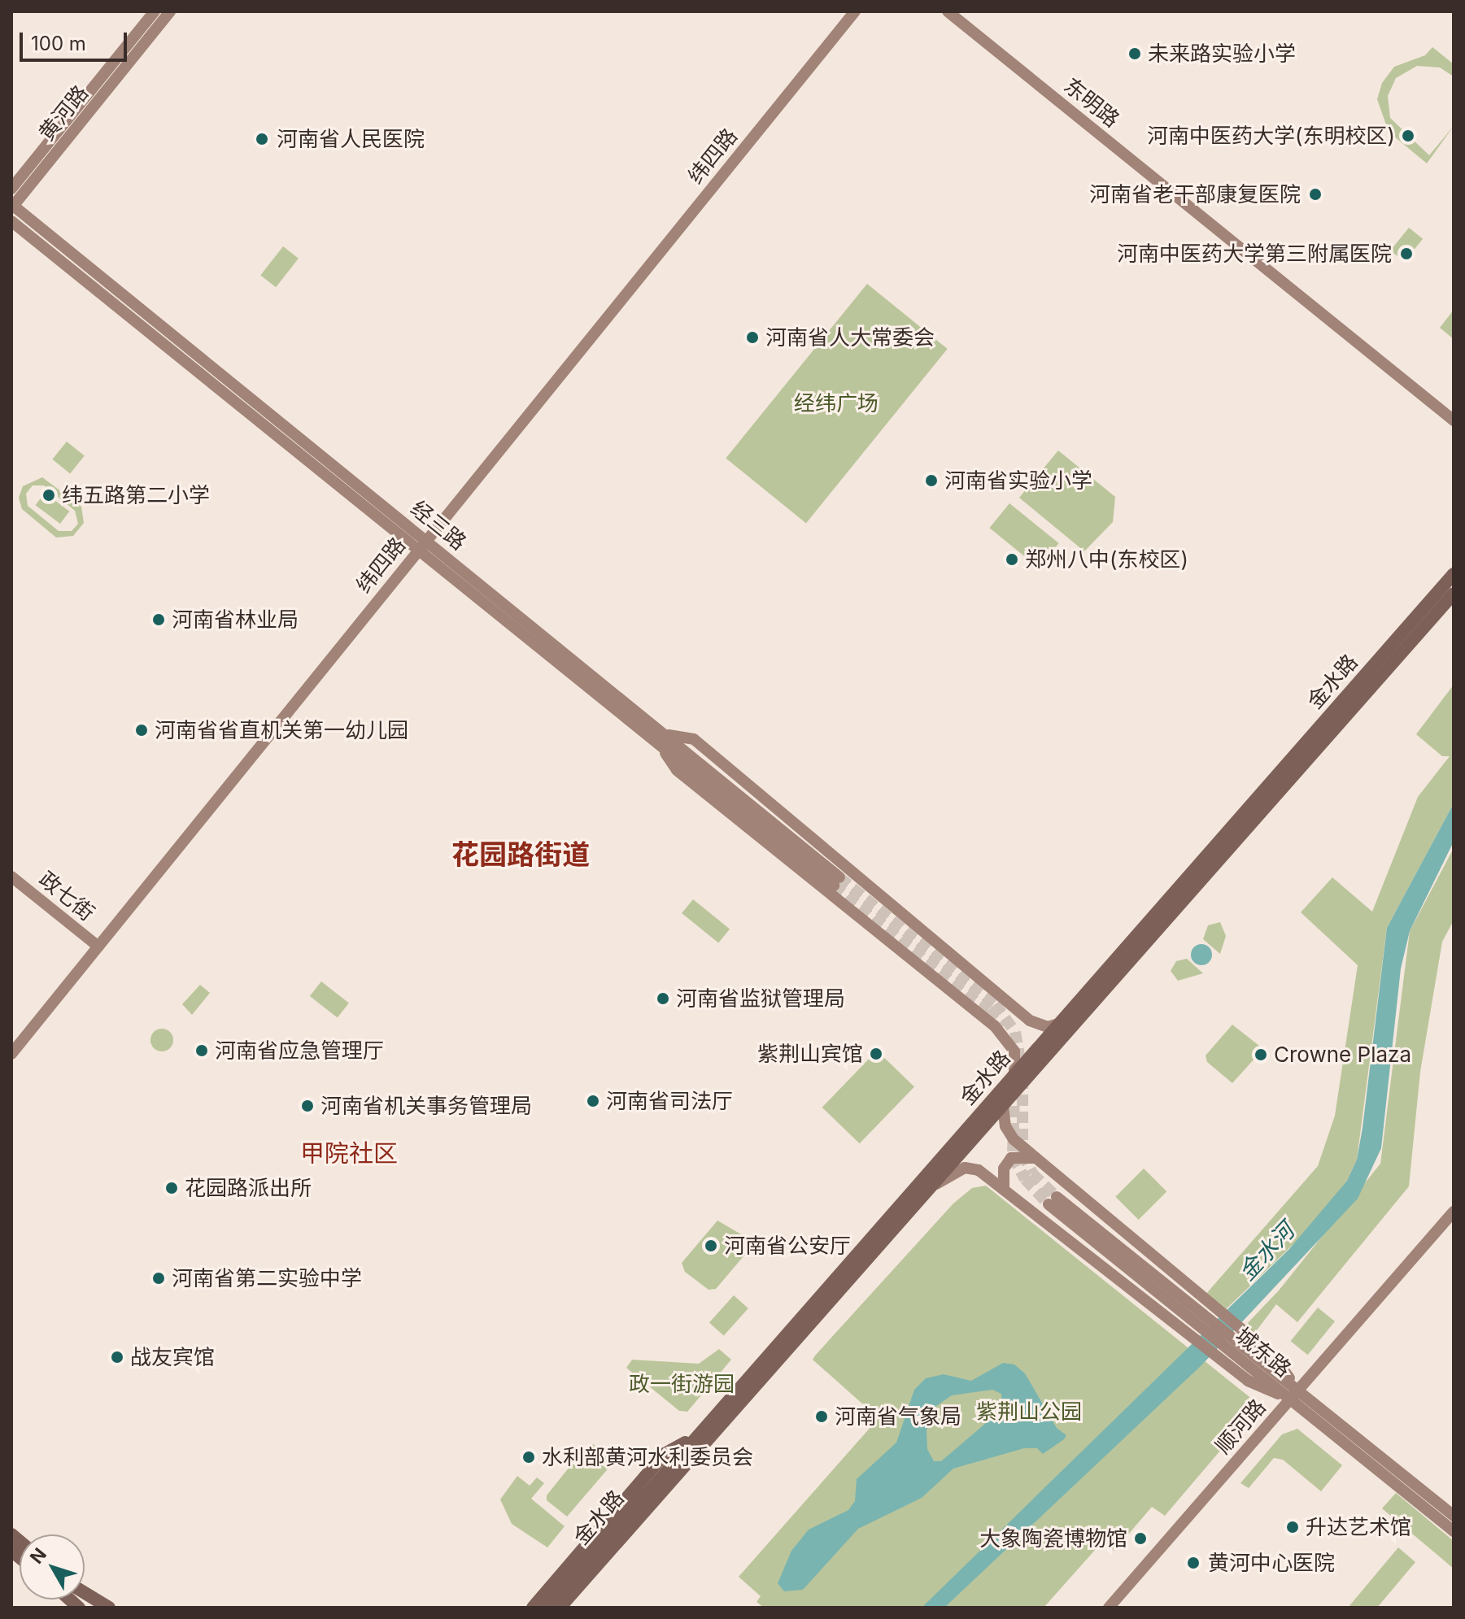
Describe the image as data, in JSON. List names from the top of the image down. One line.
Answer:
{"streets":{"main road":["东明路","黄河路","纬四路","经三路","金水路","政七街","城东路","顺河路"]},"crossings":[["黄河路","经三路"],["纬四路","经三路"],["纬四路","政七街"],["城东路","顺河路"]],"districts":["花园路街道","甲院社区"],"water":["金水河"],"parks":["经纬广场","政一街游园","紫荆山公园"],"places":["未来路实验小学","河南中医药大学(东明校区)","河南省人民医院","河南省老干部康复医院","河南中医药大学第三附属医院","河南省人大常委会","河南省实验小学","纬五路第二小学","郑州八中(东校区)","河南省林业局","河南省省直机关第一幼儿园","河南省监狱管理局","河南省应急管理厅","紫荆山宾馆","Crowne Plaza","河南省司法厅","河南省机关事务管理局","花园路派出所","河南省公安厅","河南省第二实验中学","战友宾馆","河南省气象局","水利部黄河水利委员会","升达艺术馆","大象陶瓷博物馆","黄河中心医院"],"scale_bar":"100 m","north":"top left"}
